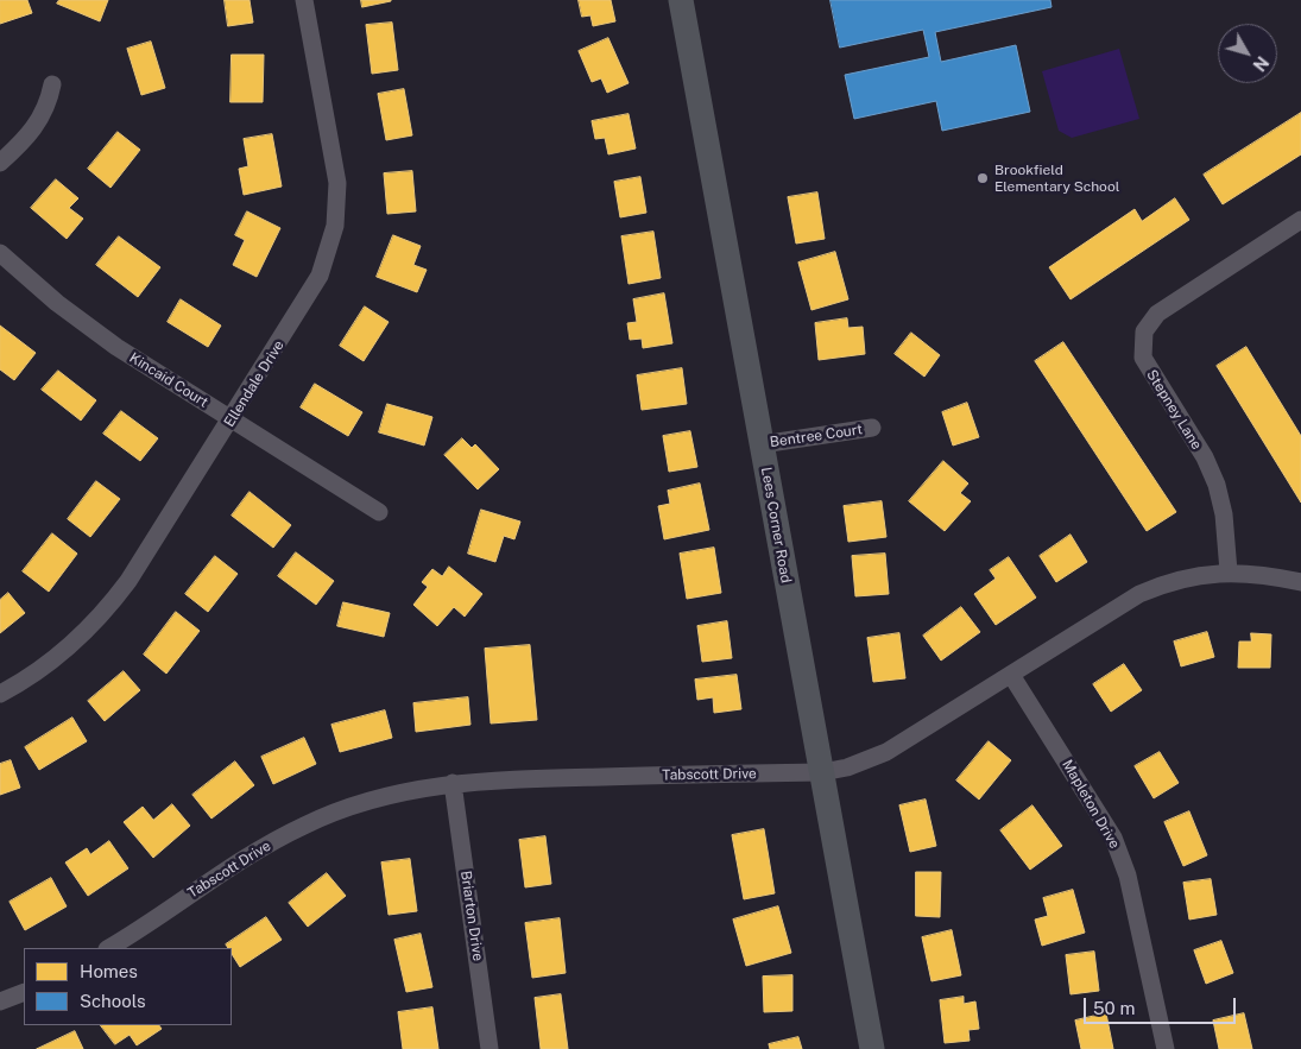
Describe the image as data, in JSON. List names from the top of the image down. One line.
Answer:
{"streets":{"street":["Kincaid Court","Ellendale Drive","Stepney Lane","Bentree Court","Lees Corner Road","Tabscott Drive","Mapleton Drive","Briarton Drive"]},"crossings":[["Kincaid Court","Ellendale Drive"],["Stepney Lane","Tabscott Drive"],["Bentree Court","Lees Corner Road"],["Lees Corner Road","Tabscott Drive"],["Tabscott Drive","Mapleton Drive"],["Tabscott Drive","Briarton Drive"]],"places":["Brookfield Elementary School"],"legend":["Homes","Schools"],"scale_bar":"50 m","north":"bottom right"}
